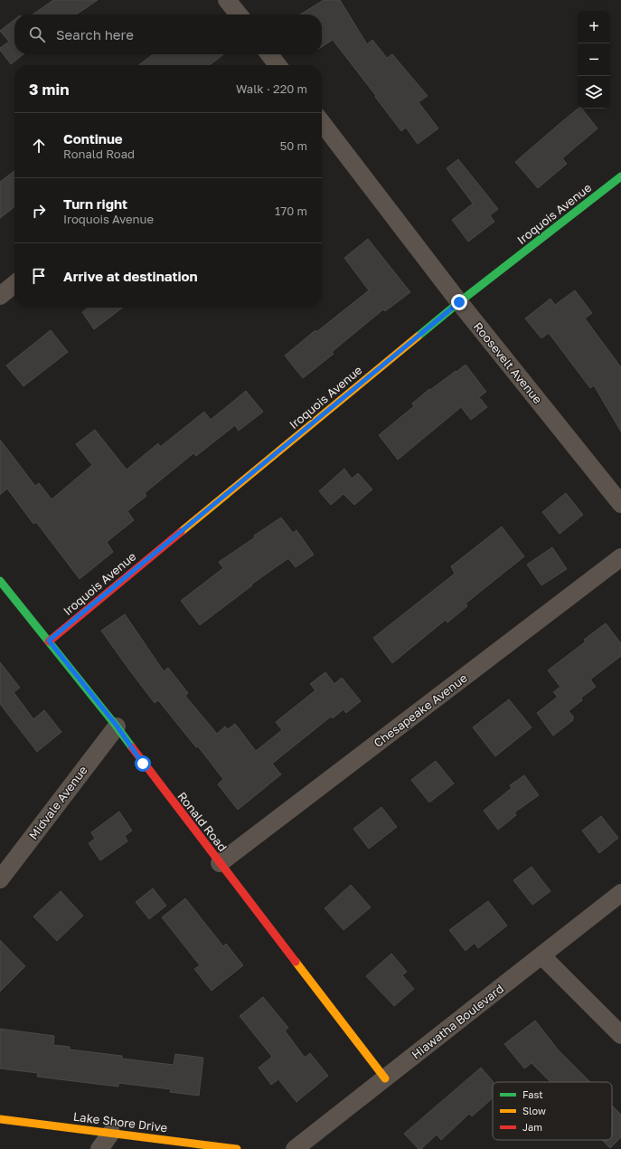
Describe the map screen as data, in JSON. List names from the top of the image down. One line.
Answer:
{"streets":{"street":["Iroquois Avenue","Roosevelt Avenue","Chesapeake Avenue","Midvale Avenue","Ronald Road","Hiawatha Boulevard","Lake Shore Drive"]},"crossings":[["Iroquois Avenue","Roosevelt Avenue"],["Iroquois Avenue","Ronald Road"],["Chesapeake Avenue","Ronald Road"],["Midvale Avenue","Ronald Road"],["Ronald Road","Hiawatha Boulevard"]],"legend":["Fast","Slow","Jam"],"page":{"map_buttons":["+","−"],"search":"Search here","heading":["3 min","Walk · 220 m"],"list":[["Continue","Ronald Road","50 m"],["Turn right","Iroquois Avenue","170 m"],"Arrive at destination"]}}
